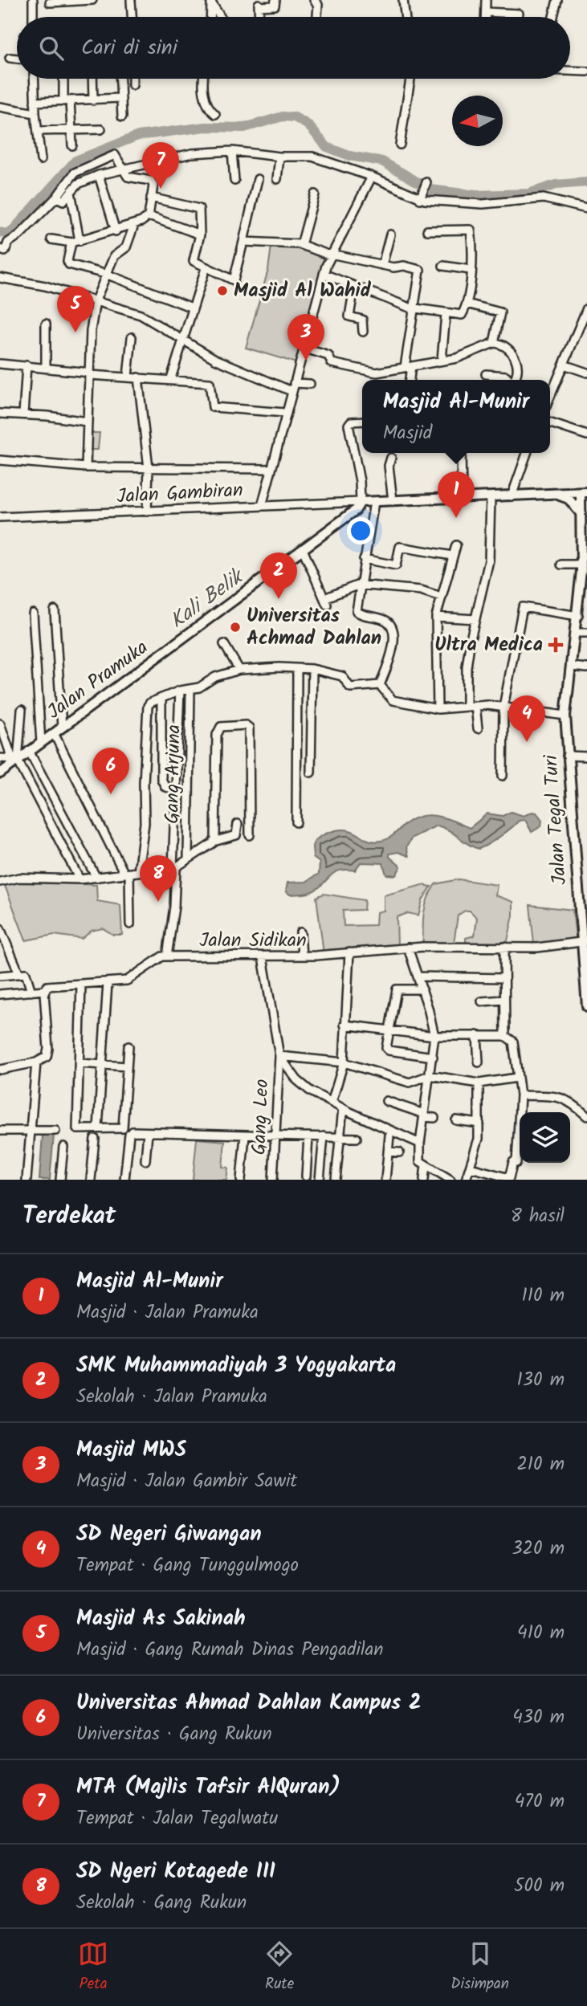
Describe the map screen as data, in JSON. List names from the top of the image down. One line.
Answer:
{"streets":{"main road":["Jalan Pramuka","Jalan Tegal Turi"],"street":["Jalan Gambiran","Gang Arjuna","Jalan Sidikan","Gang Leo"]},"crossings":[["Jalan Gambiran","Jalan Pramuka"],["Jalan Tegal Turi","Jalan Sidikan"]],"water":["Kali Belik"],"places":{"other":["Masjid Al Wahid","Universitas Achmad Dahlan"],"health":["Ultra Medica"]},"north":"left","page":{"search":"Cari di sini","pins":["7","5","3","1","2","4","6","8"],"popup":["Masjid Al-Munir","Masjid"],"heading":["Terdekat","8 hasil"],"list":[{"mark":"1","name":"Masjid Al-Munir","note":"Masjid · Jalan Pramuka","value":"110 m"},{"mark":"2","name":"SMK Muhammadiyah 3 Yogyakarta","note":"Sekolah · Jalan Pramuka","value":"130 m"},{"mark":"3","name":"Masjid MWS","note":"Masjid · Jalan Gambir Sawit","value":"210 m"},{"mark":"4","name":"SD Negeri Giwangan","note":"Tempat · Gang Tunggulmogo","value":"320 m"},{"mark":"5","name":"Masjid As Sakinah","note":"Masjid · Gang Rumah Dinas Pengadilan","value":"410 m"},{"mark":"6","name":"Universitas Ahmad Dahlan Kampus 2","note":"Universitas · Gang Rukun","value":"430 m"},{"mark":"7","name":"MTA (Majlis Tafsir AlQuran)","note":"Tempat · Jalan Tegalwatu","value":"470 m"},{"mark":"8","name":"SD Ngeri Kotagede III","note":"Sekolah · Gang Rukun","value":"500 m"}],"nav":["Peta","Rute","Disimpan"]}}
